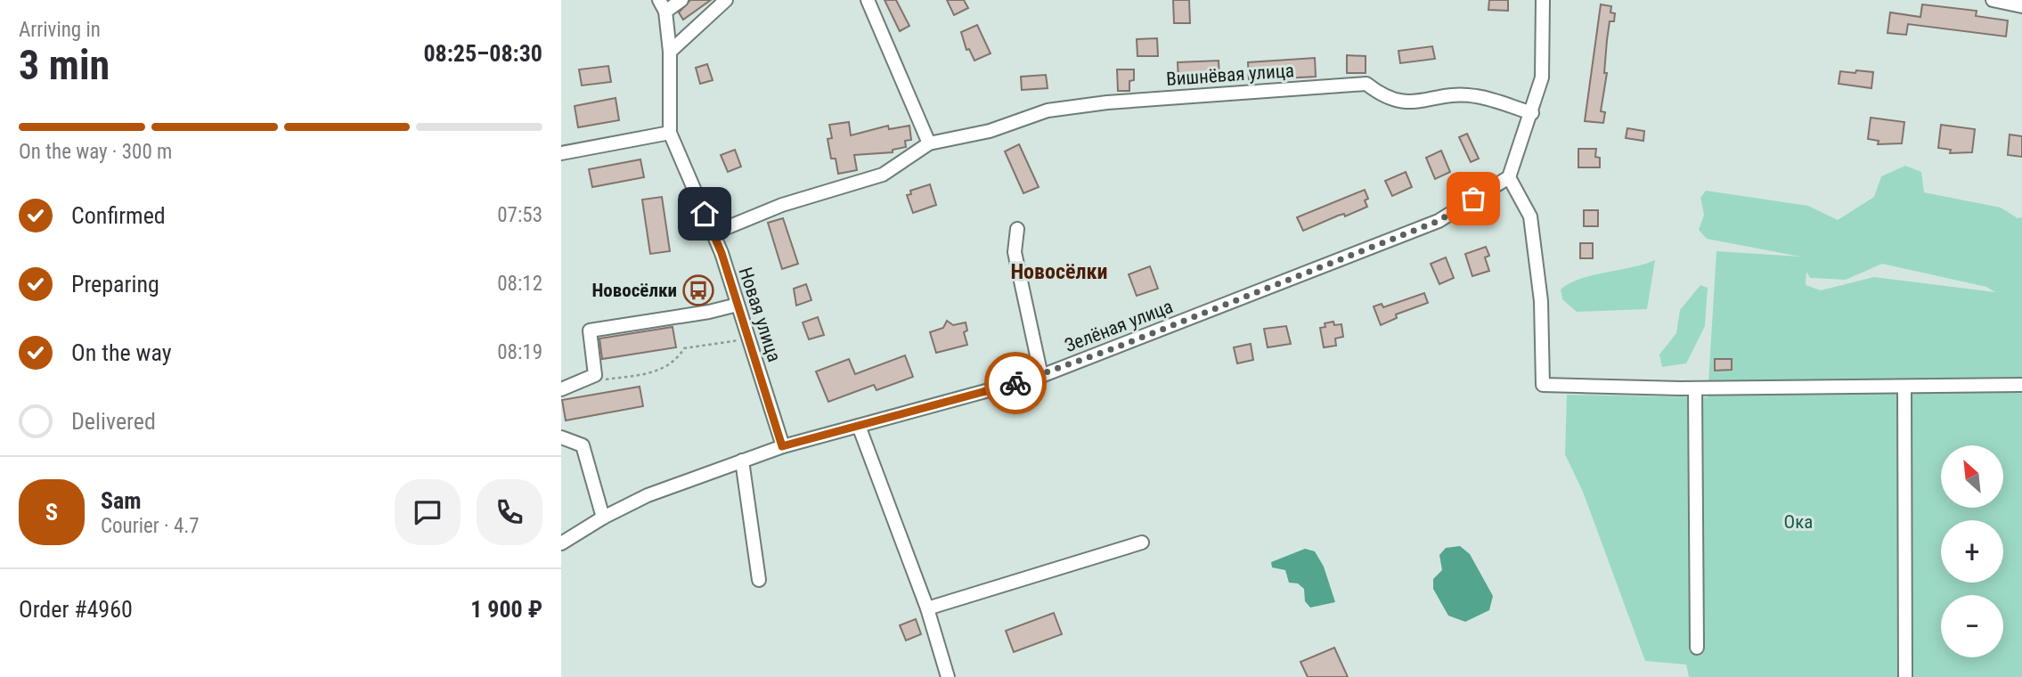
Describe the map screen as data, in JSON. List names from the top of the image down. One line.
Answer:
{"streets":{"street":["Вишнёвая улица","Новая улица","Зелёная улица"]},"crossings":[["Новая улица","Зелёная улица"]],"districts":["Новосёлки"],"parks":["Ока"],"places":{"bus stop":["Новосёлки"]},"north":"top left","page":{"heading":["3 min","Arriving in","08:25–08:30"],"panel":["Sam","Courier · 4.7","Order #4960","1 900 ₽"],"bar":"On the way · 300 m","list":[["Confirmed","07:53"],["Preparing","08:12"],["On the way","08:19"],"Delivered"],"map_buttons":["+","−"],"round":"S"}}
